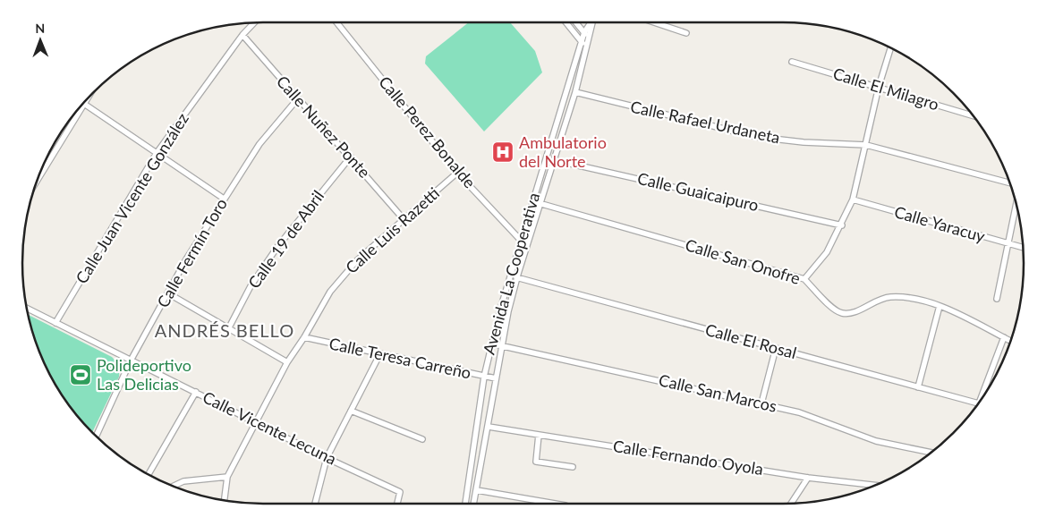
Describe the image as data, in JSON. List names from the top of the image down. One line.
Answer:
{"streets":{"street":["Calle El Milagro","Calle Rafael Urdaneta","Calle Nuñez Ponte","Calle Perez Bonalde","Calle Guaicaipuro","Calle Juan Vicente González","Calle Yaracuy","Calle Luis Razetti","Calle 19 de Abril","Calle Fermín Toro","Calle San Onofre","Avenida La Cooperativa","Calle El Rosal","Calle Teresa Carreño","Calle San Marcos","Calle Vicente Lecuna","Calle Fernando Oyola"]},"crossings":[["Calle Rafael Urdaneta","Avenida La Cooperativa"],["Calle Nuñez Ponte","Calle Juan Vicente González"],["Calle Nuñez Ponte","Calle Luis Razetti"],["Calle Nuñez Ponte","Calle 19 de Abril"],["Calle Nuñez Ponte","Calle Fermín Toro"],["Calle Perez Bonalde","Calle Luis Razetti"],["Calle Perez Bonalde","Avenida La Cooperativa"],["Calle Guaicaipuro","Avenida La Cooperativa"],["Calle Juan Vicente González","Calle Vicente Lecuna"],["Calle Luis Razetti","Calle Teresa Carreño"],["Calle Luis Razetti","Calle Vicente Lecuna"],["Calle Fermín Toro","Calle Vicente Lecuna"],["Calle San Onofre","Avenida La Cooperativa"],["Avenida La Cooperativa","Calle El Rosal"],["Avenida La Cooperativa","Calle Teresa Carreño"],["Avenida La Cooperativa","Calle San Marcos"],["Avenida La Cooperativa","Calle Fernando Oyola"]],"districts":["ANDRÉS BELLO"],"places":{"hospital":["Ambulatorio del Norte"],"sports":["Polideportivo Las Delicias"]},"north":"top"}
